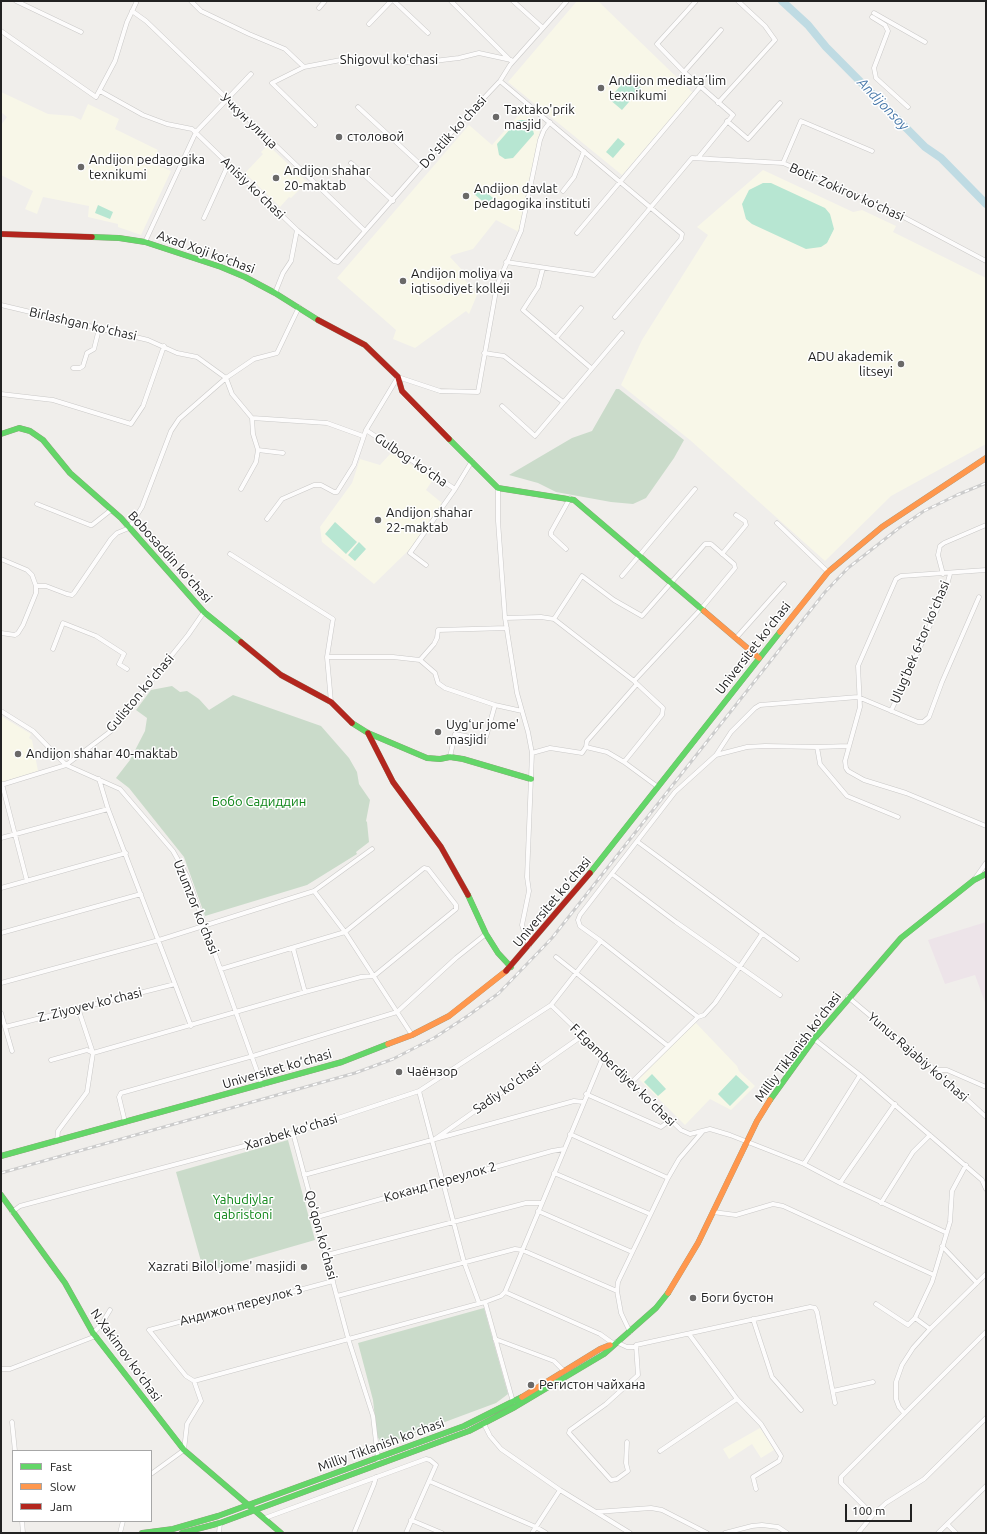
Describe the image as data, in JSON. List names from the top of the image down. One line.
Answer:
{"streets":{"main road":["Axad Xoji koʻchasi","Bobosaddin koʻchasi","Universitet kо‘chasi","Milliy Tiklanish ko'chasi","N.Xakimov koʻchasi"],"street":["Shigovul koʻchasi","Учкун улица","Do'stlik ko'chasi","Anisiy ko'chasi","Botir Zokirov koʻchasi","Birlashgan koʻchasi","Gulbogʻ koʻcha","Ulug‘bek 6-tor koʻchasi","Guliston ko'chasi","Uzumzor koʻchasi","Z. Ziyoyev ko'chasi","Yunus Rajabiy koʻchasi","F.Egamberdiyev kо‘chasi","Sadiy ko'chasi","Xarabek ko'chasi","Коканд Πереулок 2","Qoʻqon ko'chasi","Андижон переулок 3"]},"crossings":[["Shigovul koʻchasi","Do'stlik ko'chasi"],["Учкун улица","Do'stlik ko'chasi"],["Do'stlik ko'chasi","Anisiy ko'chasi"],["Bobosaddin koʻchasi","Guliston ko'chasi"],["Universitet kо‘chasi","Uzumzor koʻchasi"],["Guliston ko'chasi","Uzumzor koʻchasi"],["Milliy Tiklanish ko'chasi","Yunus Rajabiy koʻchasi"],["Milliy Tiklanish ko'chasi","F.Egamberdiyev kо‘chasi"],["Milliy Tiklanish ko'chasi","Qoʻqon ko'chasi"],["Milliy Tiklanish ko'chasi","N.Xakimov koʻchasi"],["F.Egamberdiyev kо‘chasi","Sadiy ko'chasi"],["F.Egamberdiyev kо‘chasi","Xarabek ko'chasi"],["Xarabek ko'chasi","Qoʻqon ko'chasi"],["Xarabek ko'chasi","N.Xakimov koʻchasi"],["Коканд Πереулок 2","Qoʻqon ko'chasi"],["Qoʻqon ko'chasi","Андижон переулок 3"]],"water":["Andijonsoy"],"parks":["Бобо Садиддин","Yahudiylar qabristoni"],"places":["Andijon mediataʼlim texnikumi","Taxtako'prik masjid","столовой","Andijon pedagogika texnikumi","Andijon shahar 20-maktab","Andijon davlat pedagogika instituti","Andijon moliya va iqtisodiyet kolleji","ADU akademik litseyi","Andijon shahar 22-maktab","Uygʻur jome' masjidi","Andijon shahar 40-maktab","Чаёнзор","Xazrati Bilol jome' masjidi","Боги бустон","Регистон чайхана"],"legend":["Fast","Slow","Jam"],"scale_bar":"100 m"}
